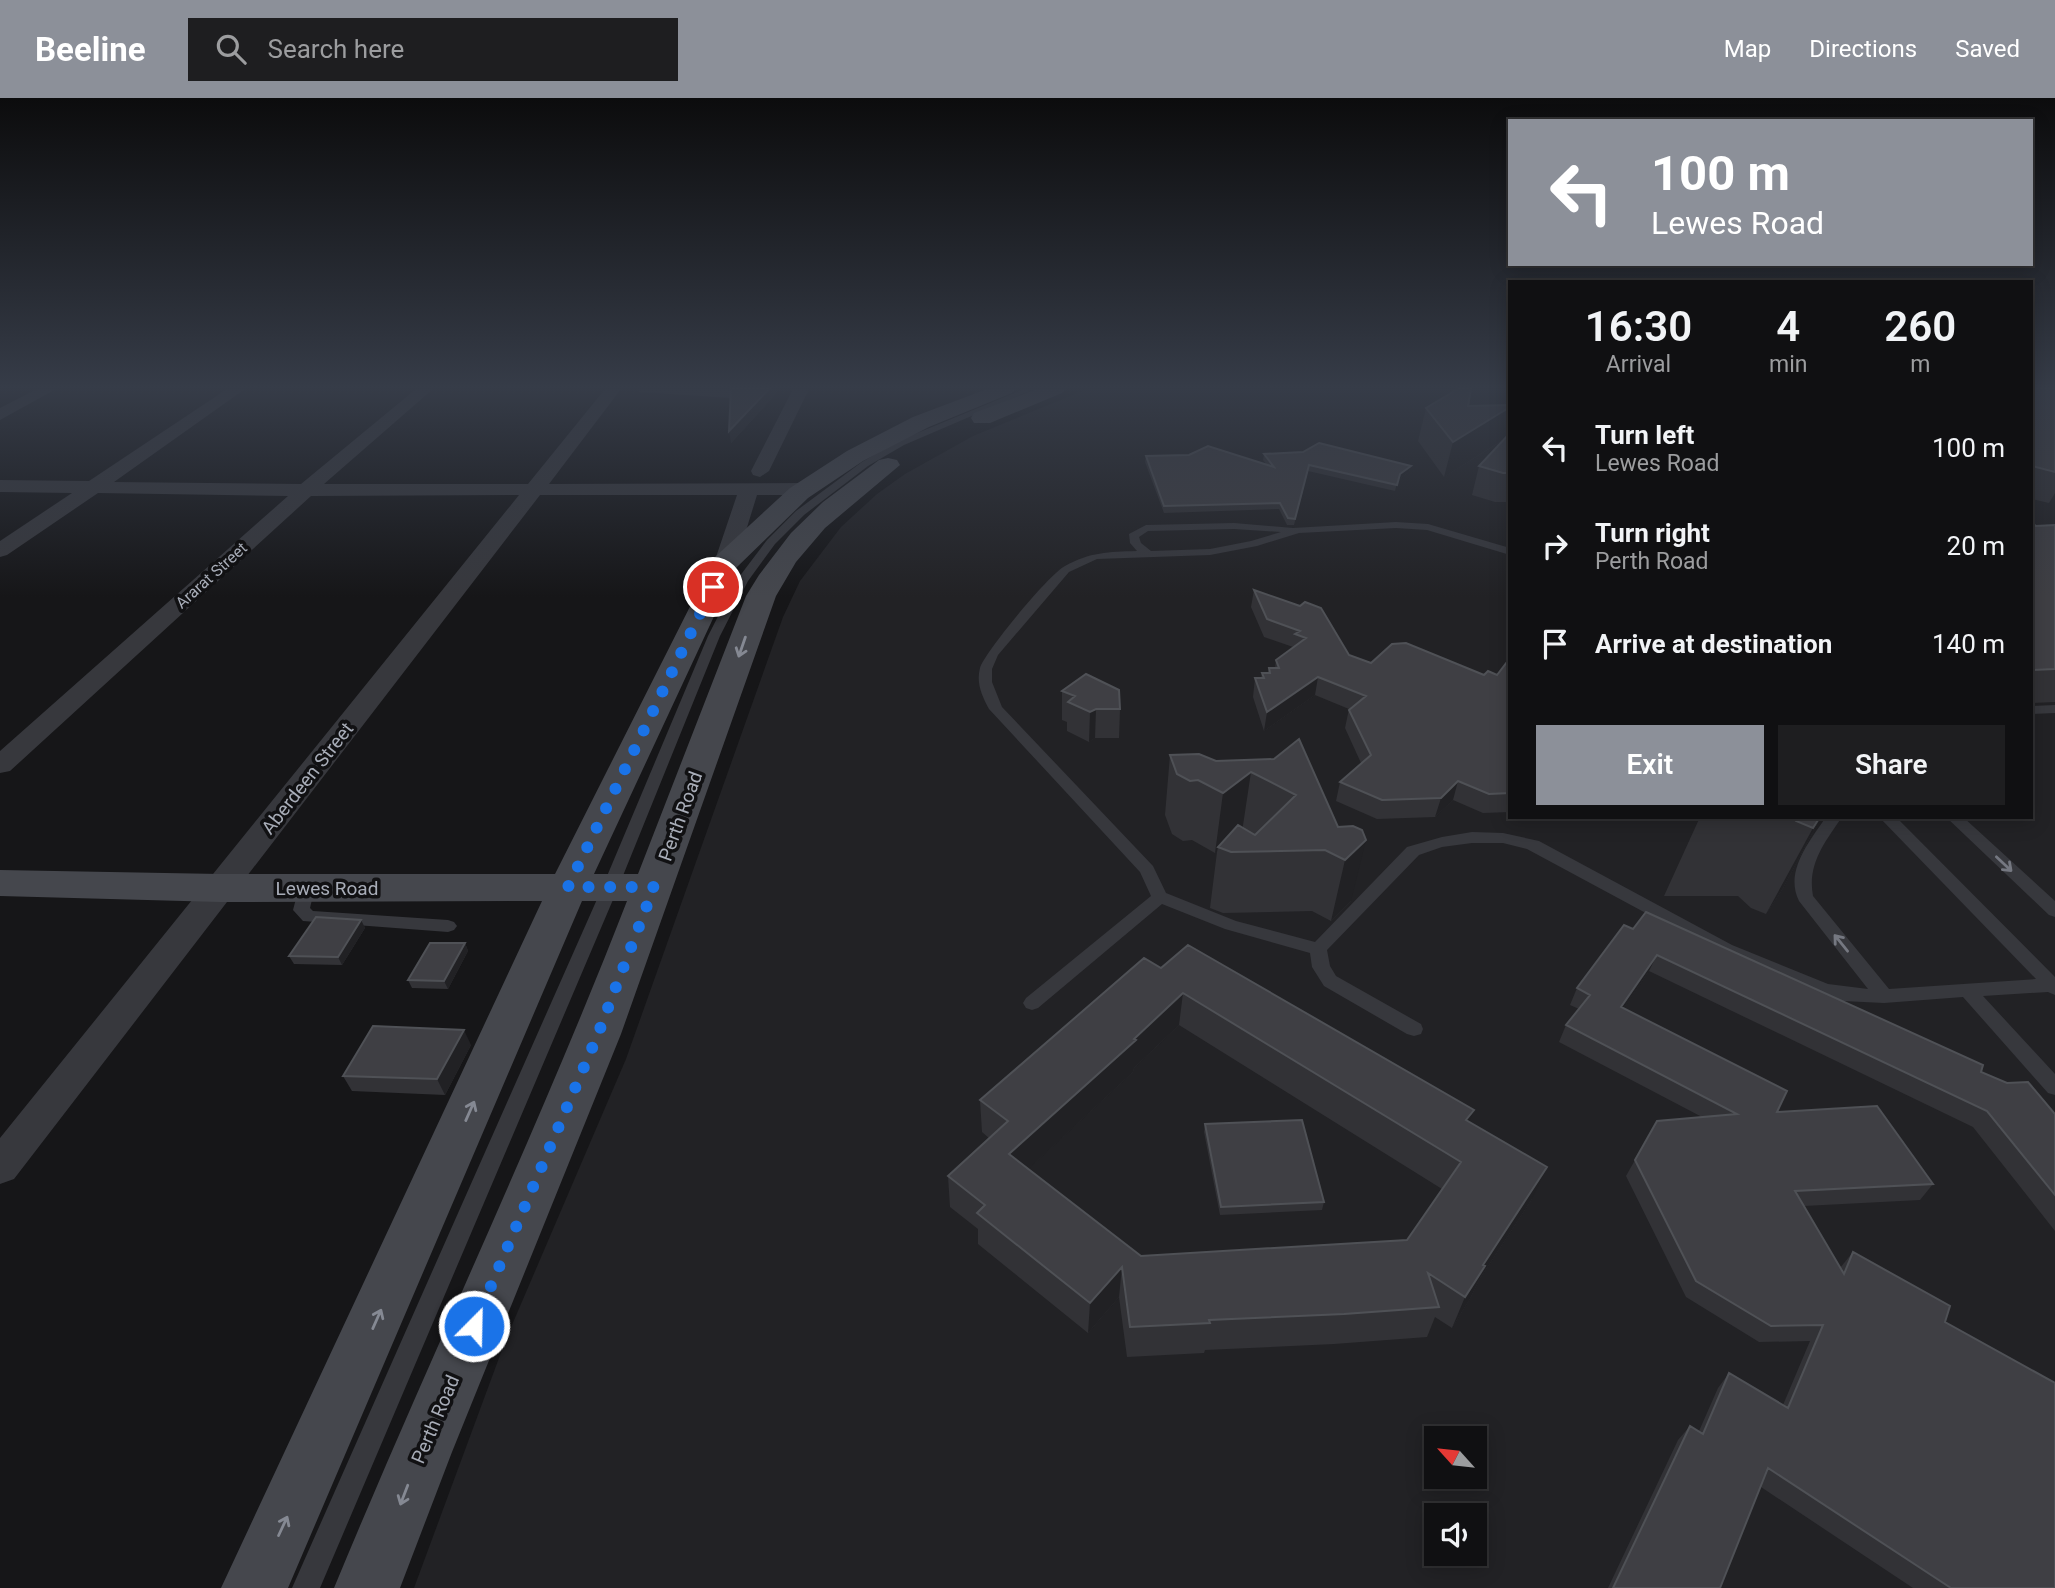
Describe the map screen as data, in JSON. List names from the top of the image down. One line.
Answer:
{"streets":{"main road":["Perth Road","Lewes Road"],"street":["Ararat Street","Aberdeen Street"]},"crossings":[["Aberdeen Street","Lewes Road"],["Perth Road","Lewes Road"]],"north":"top left","page":{"header":"Beeline","search":"Search here","nav":["Map","Directions","Saved"],"turn":["100 m","Lewes Road"],"eta":["16:30","Arrival","4","min","260","m"],"list":[{"name":"Turn left","note":"Lewes Road","value":"100 m"},{"name":"Turn right","note":"Perth Road","value":"20 m"},{"name":"Arrive at destination","value":"140 m"}],"buttons":["Exit","Share"]}}
